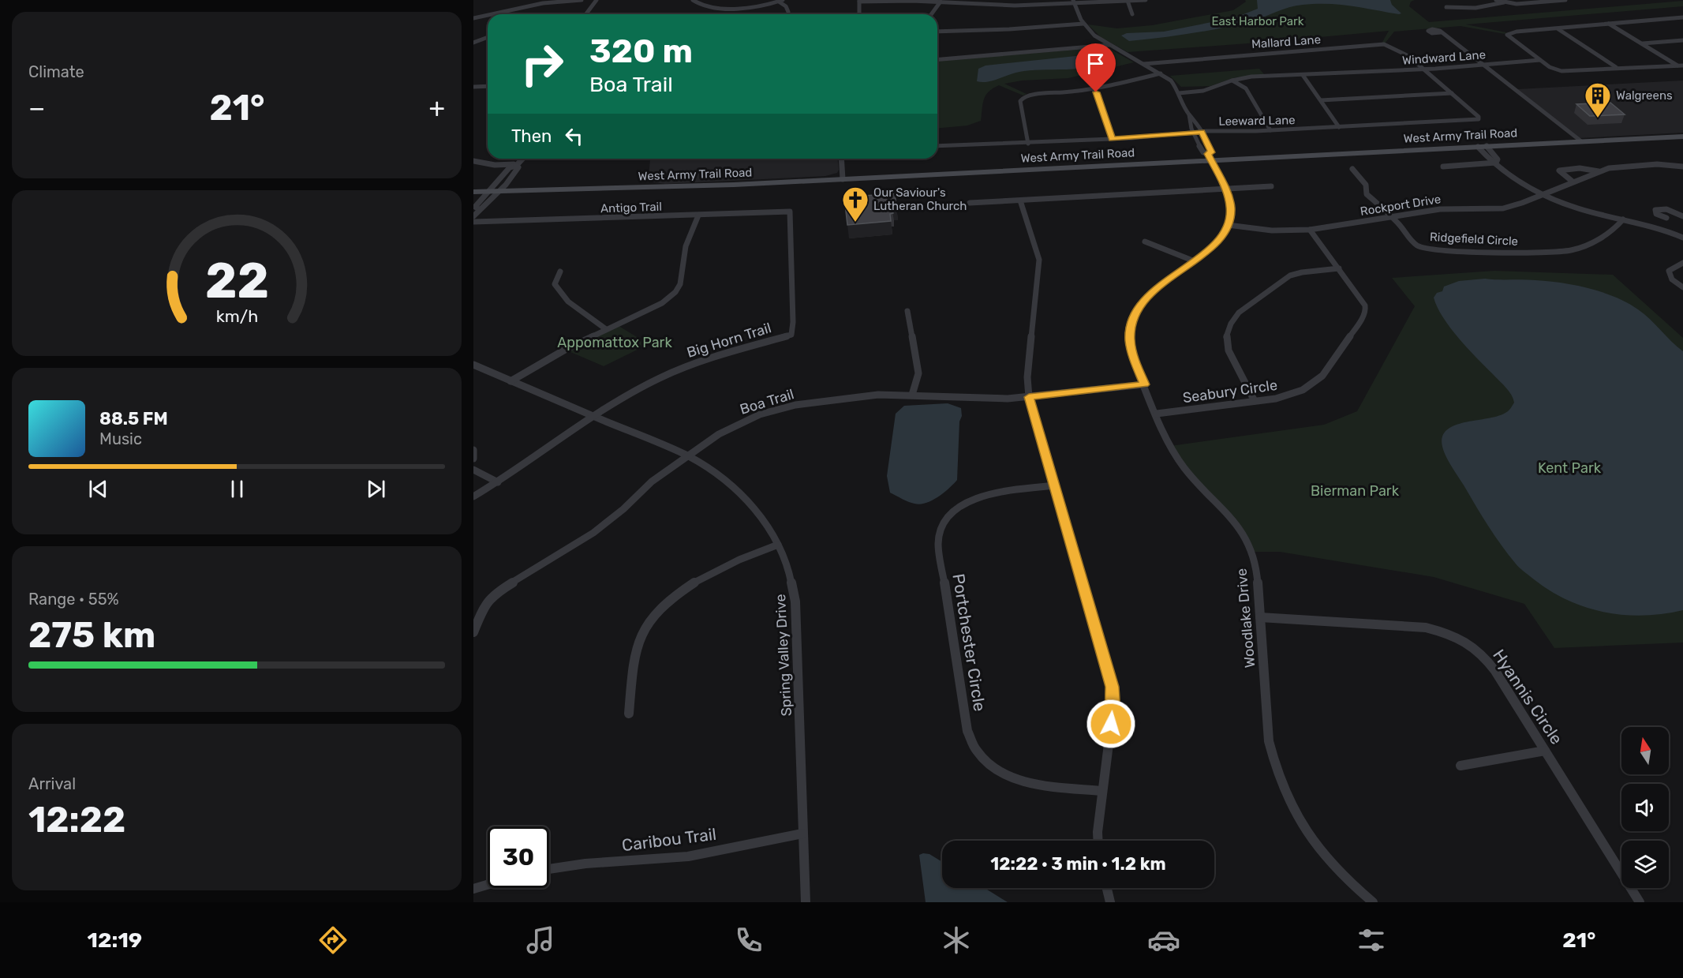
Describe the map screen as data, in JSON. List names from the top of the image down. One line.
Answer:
{"streets":{"main road":["West Army Trail Road"],"street":["Mallard Lane","Windward Lane","Leeward Lane","Rockport Drive","Antigo Trail","Ridgefield Circle","Big Horn Trail","Seabury Circle","Boa Trail","Woodlake Drive","Portchester Circle","Spring Valley Drive","Hyannis Circle","Caribou Trail"]},"crossings":[["Mallard Lane","Windward Lane"],["Mallard Lane","Leeward Lane"],["Windward Lane","Leeward Lane"],["Rockport Drive","Ridgefield Circle"],["Rockport Drive","Seabury Circle"],["Rockport Drive","Woodlake Drive"],["Antigo Trail","Big Horn Trail"],["Big Horn Trail","Spring Valley Drive"],["Seabury Circle","Woodlake Drive"],["Boa Trail","Woodlake Drive"],["Boa Trail","Spring Valley Drive"],["Woodlake Drive","Hyannis Circle"],["Spring Valley Drive","Caribou Trail"]],"parks":["East Harbor Park","Appomattox Park","Kent Park","Bierman Park"],"places":{"building":["Walgreens"],"church":["Our Saviour's Lutheran Church"]},"north":"top","page":{"tile":["Climate",["Range · 55%","275 km"],["Arrival","12:22"]],"turn":["320 m","Boa Trail"],"heat":["−","21°","+"],"then":"Then","song":["88.5 FM","Music"],"limit":"30","trip":"12:22 · 3 min · 1.2 km","tabs":["12:19","21°"],"gauge":["22","km/h"]}}
